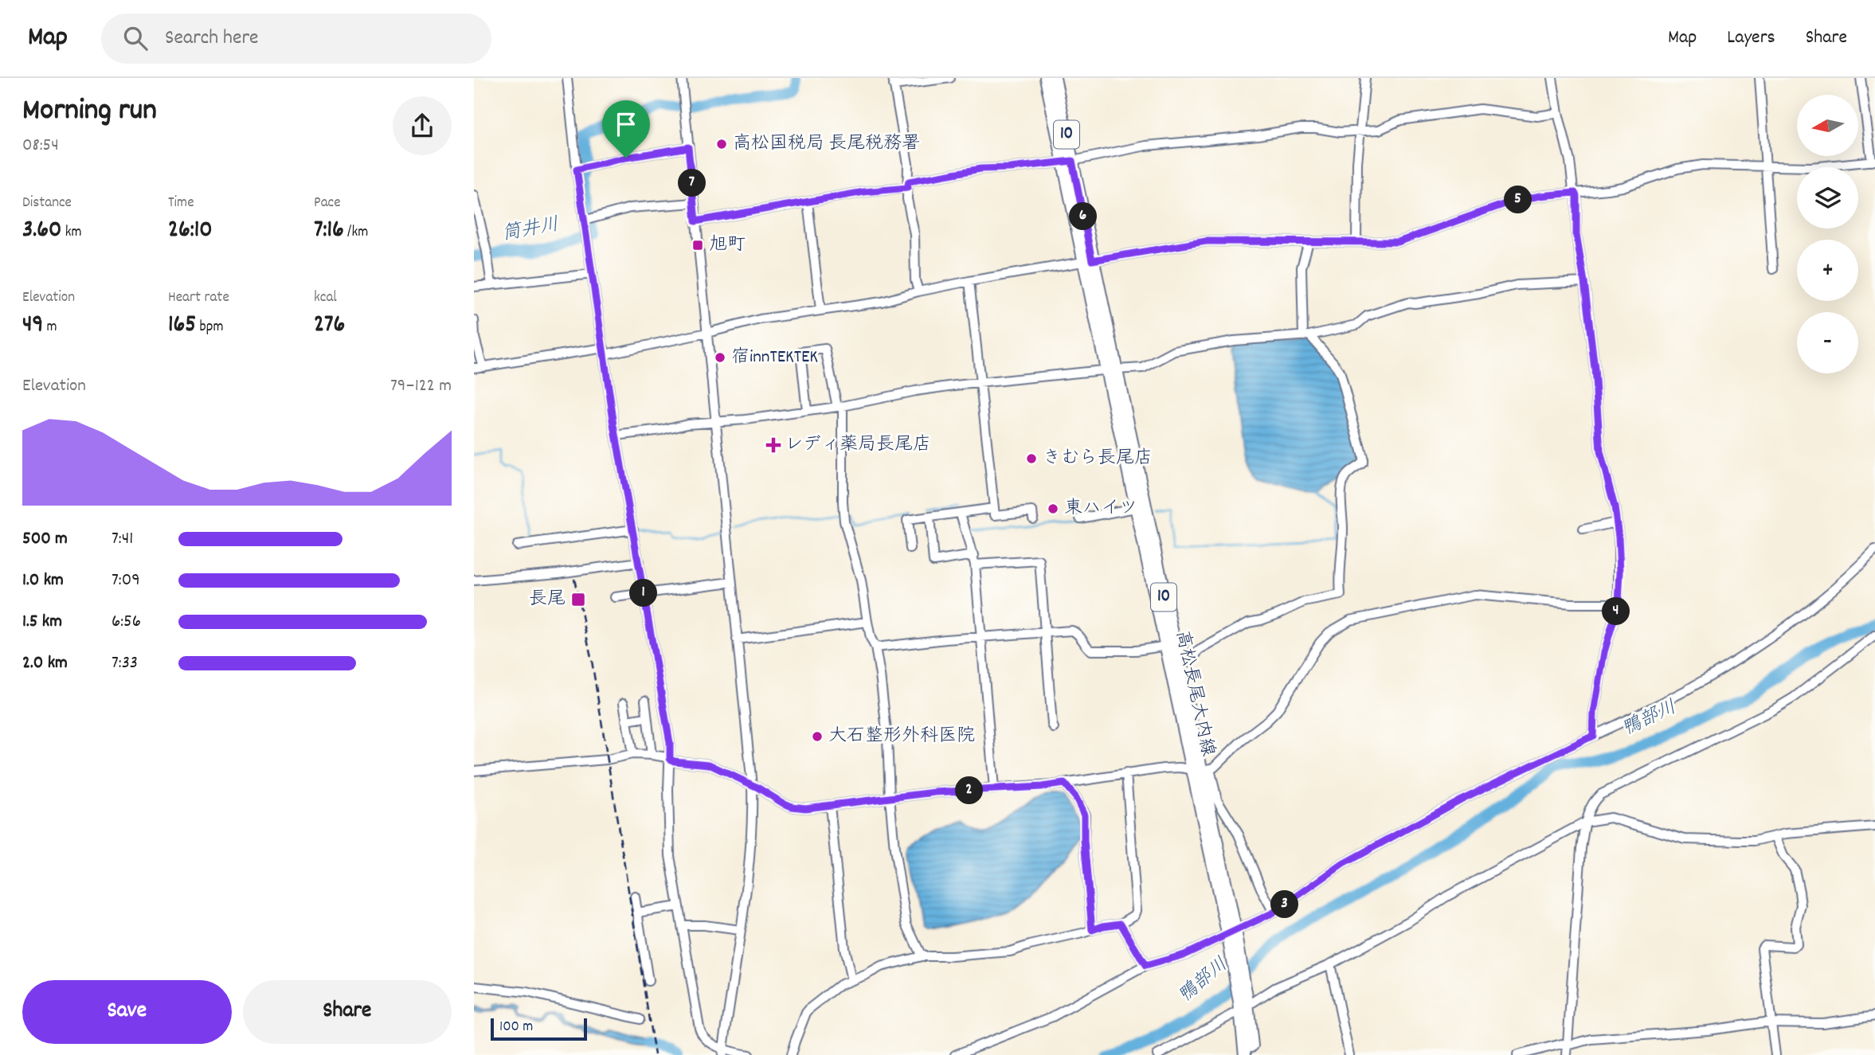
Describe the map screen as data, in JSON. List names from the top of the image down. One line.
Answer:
{"streets":{"main road":["10","高松長尾大内線"]},"water":["筒井川","鴨部川"],"places":{"other":["高松国税局 長尾税務署","宿innTEKTEK","きむら長尾店","東ハイツ","大石整形外科医院"],"transit":["旭町","長尾"],"health":["レディ薬局長尾店"]},"scale_bar":"100 m","north":"left","page":{"header":"Map","search":"Search here","nav":["Map","Layers","Share"],"heading":["Morning run","08:54"],"map_buttons":["+","−"],"pins":["7","5","6","1","4","2","3"],"stats":[["Distance","3.60 km"],["Time","26:10"],["Pace","7:16 /km"],["Elevation","49 m"],["Heart rate","165 bpm"],["kcal","276"]],"chart":["Elevation","79–122 m"],"list":[{"name":"500 m","note":"7:41"},{"name":"1.0 km","note":"7:09"},{"name":"1.5 km","note":"6:56"},{"name":"2.0 km","note":"7:33"}],"buttons":["Save","Share"],"scale":"100 m"}}
